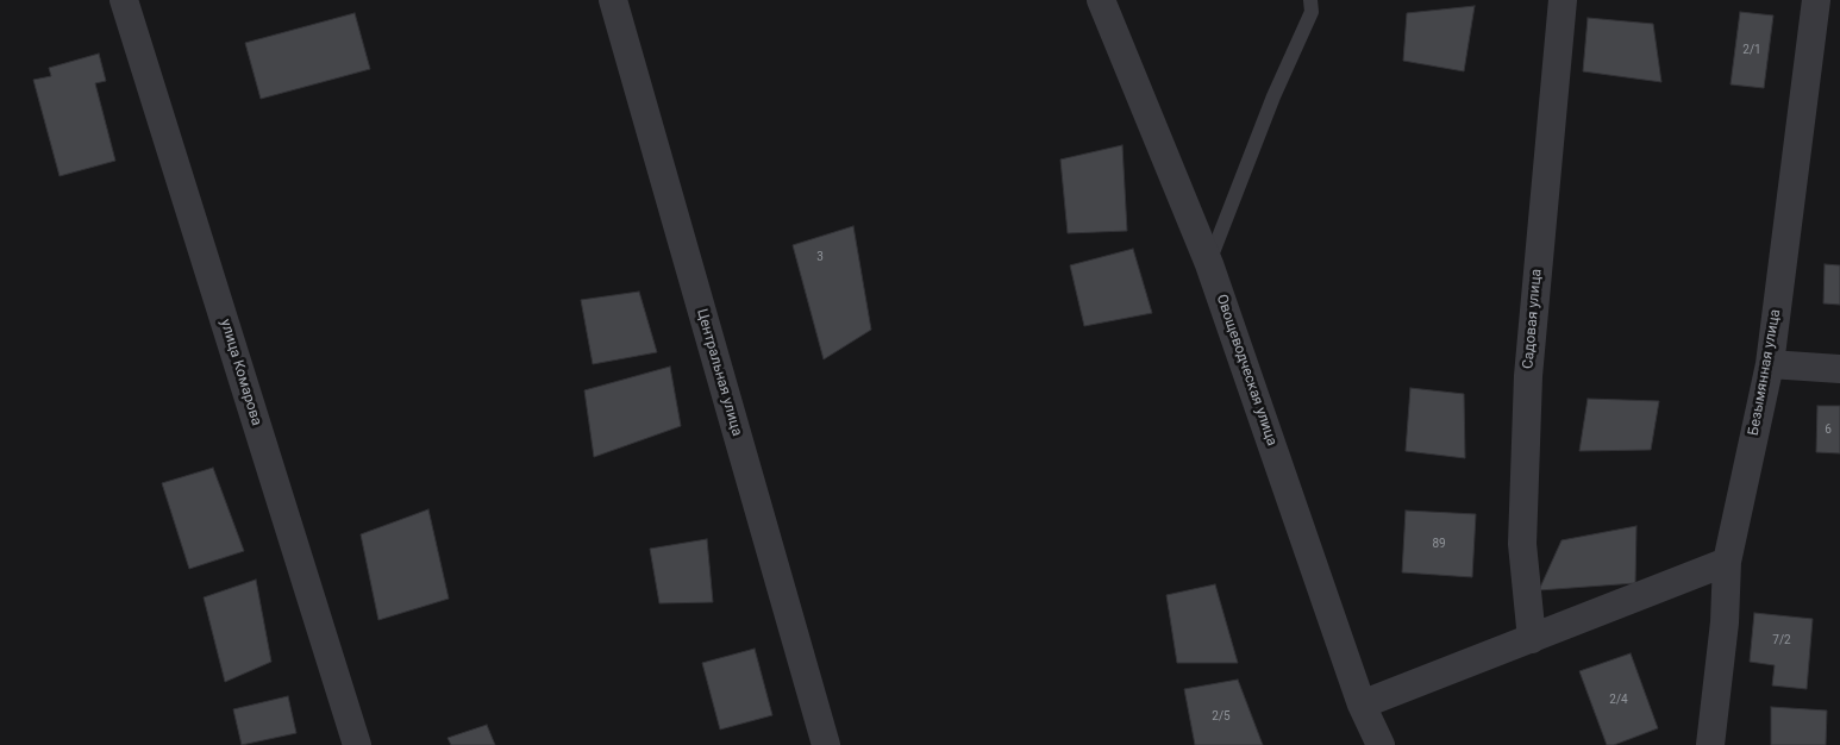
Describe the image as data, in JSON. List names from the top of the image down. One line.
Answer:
{"streets":{"street":["Садовая улица","Овощеводческая улица","улица Комарова","Центральная улица","Безымянная улица"]},"house_numbers":["2/1","3","6","89","7/2","2/4","2/5"]}
